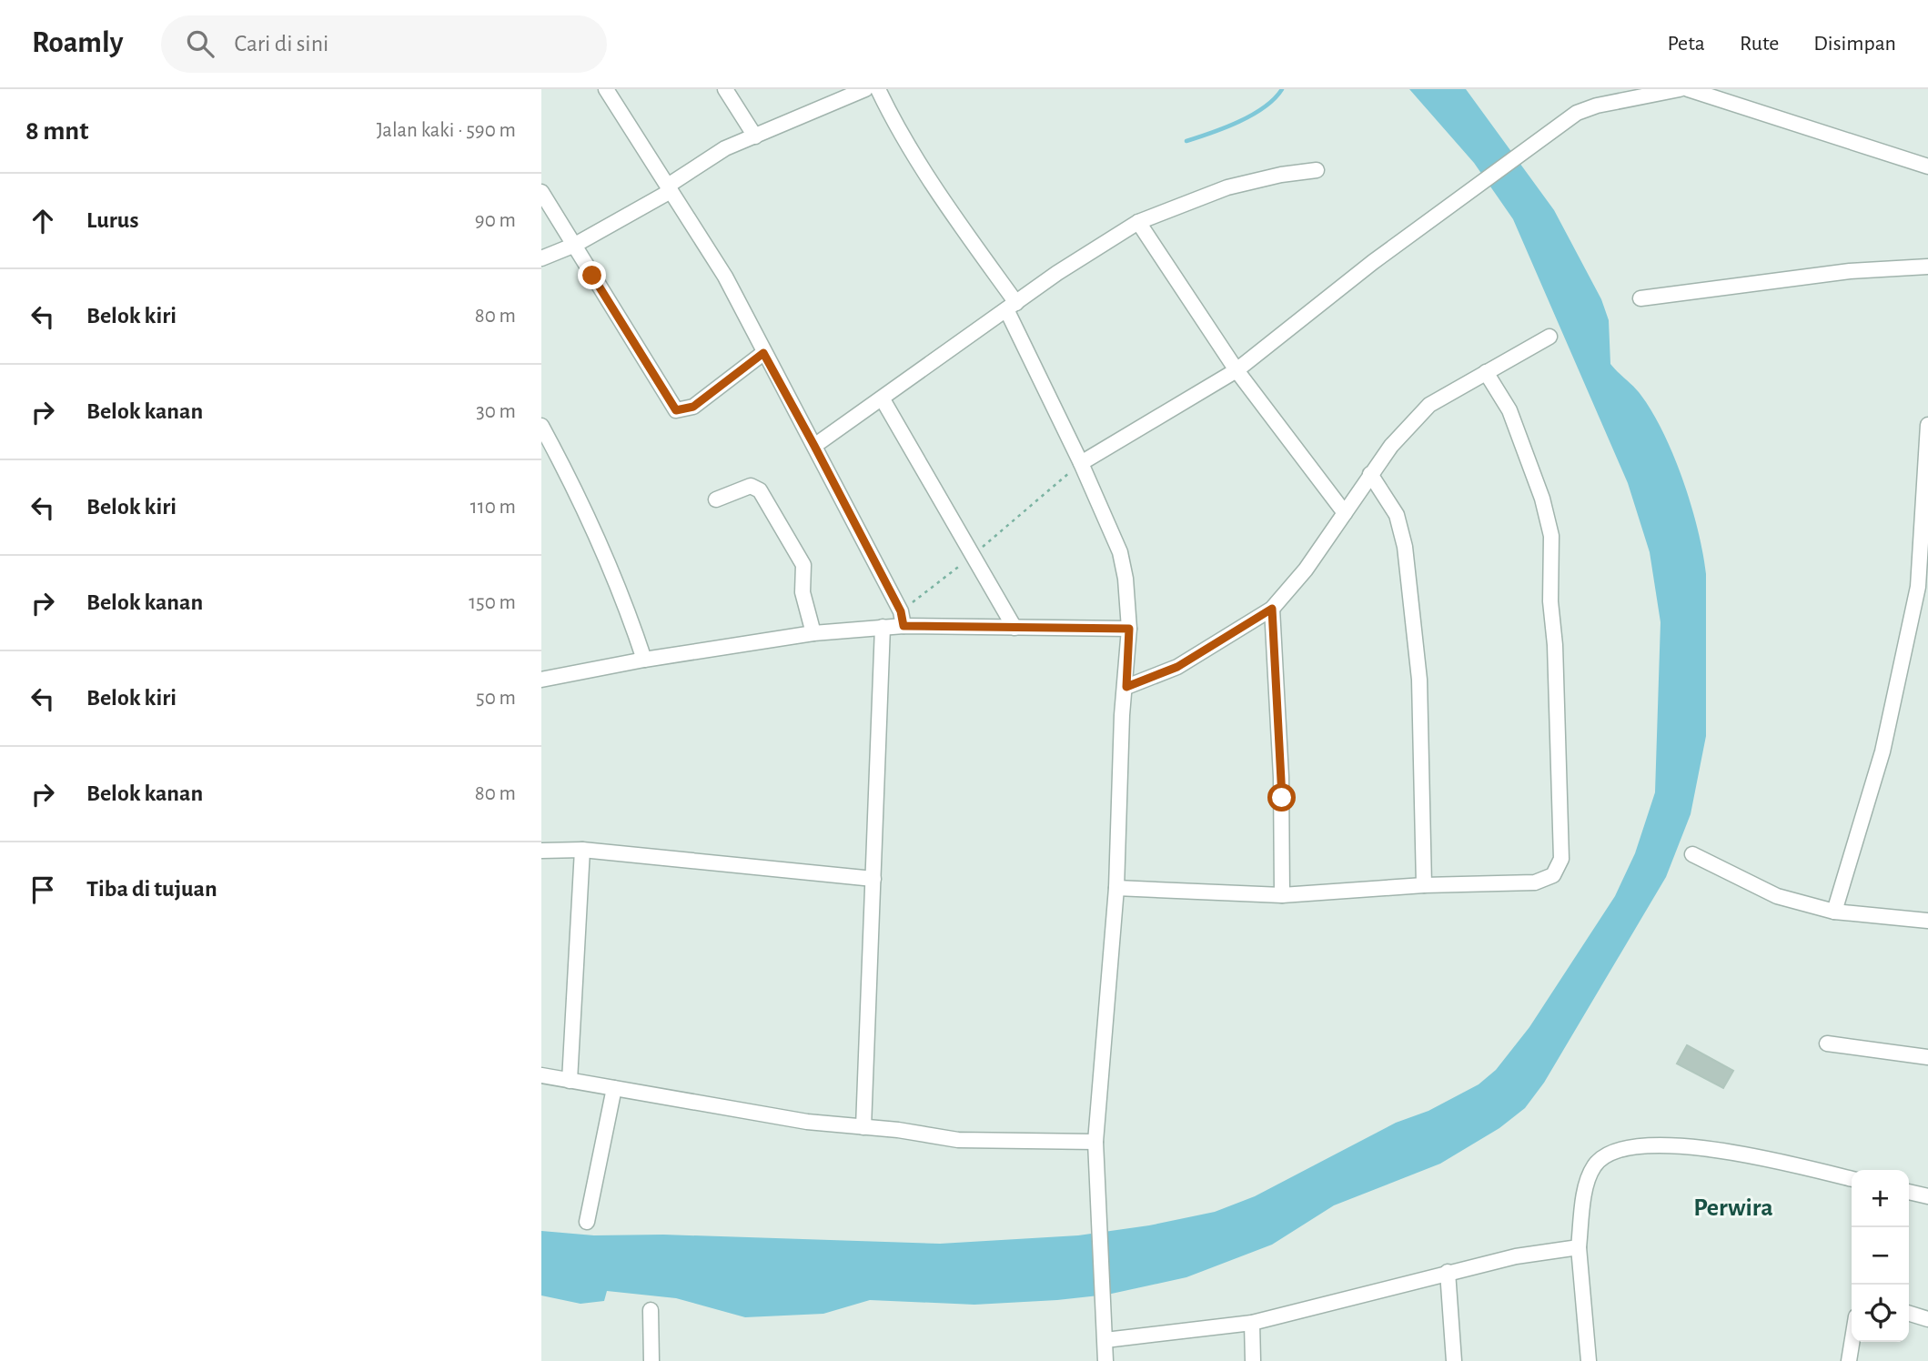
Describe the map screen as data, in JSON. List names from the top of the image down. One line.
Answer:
{"districts":["Perwira"],"page":{"header":"Roamly","search":"Cari di sini","nav":["Peta","Rute","Disimpan"],"heading":["8 mnt","Jalan kaki · 590 m"],"list":[["Lurus","90 m"],["Belok kiri","80 m"],["Belok kanan","30 m"],["Belok kiri","110 m"],["Belok kanan","150 m"],["Belok kiri","50 m"],["Belok kanan","80 m"],"Tiba di tujuan"],"map_buttons":["+","−"]}}
